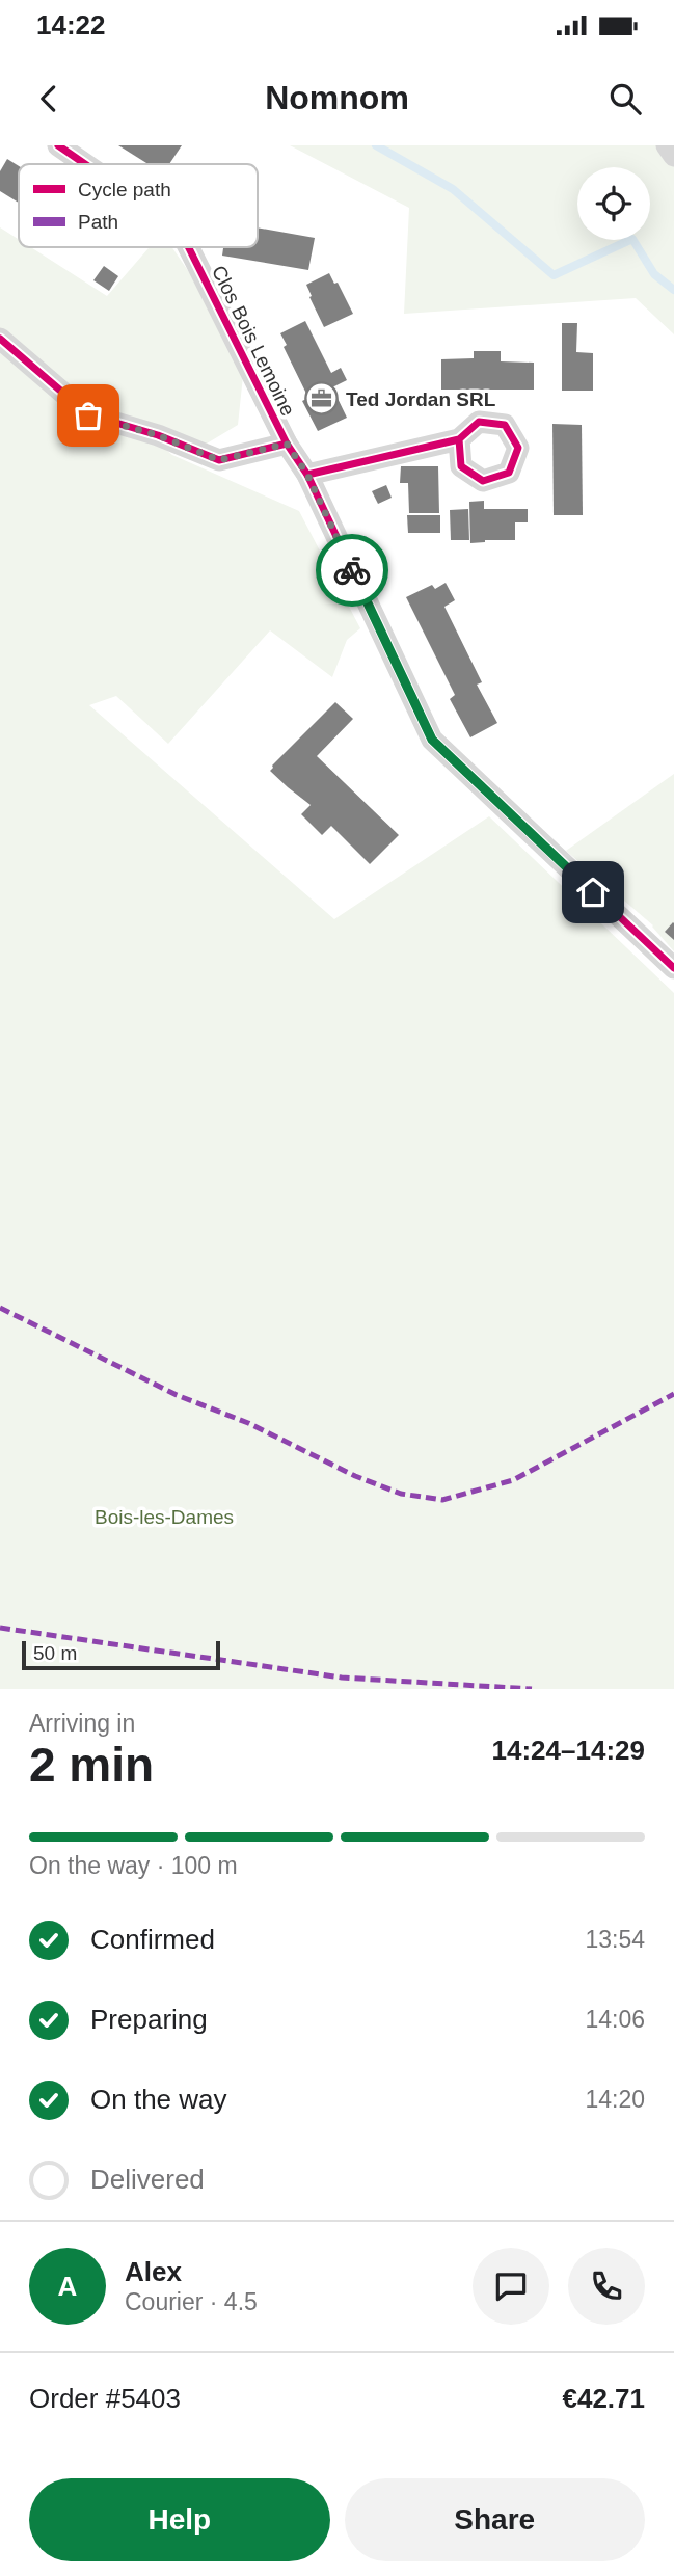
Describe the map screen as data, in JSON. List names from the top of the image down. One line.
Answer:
{"streets":{"street":["Clos Bois Lemoine"]},"parks":["Bois-les-Dames"],"places":{"office":["Ted Jordan SRL"]},"legend":["Cycle path","Path"],"scale_bar":"50 m","page":{"status":"14:22","header":"Nomnom","scale":"50 m","heading":["2 min","Arriving in","14:24–14:29"],"panel":["Alex","Courier · 4.5","Order #5403","€42.71"],"bar":"On the way · 100 m","list":[["Confirmed","13:54"],["Preparing","14:06"],["On the way","14:20"],"Delivered"],"round":"A","buttons":["Help","Share"]}}
